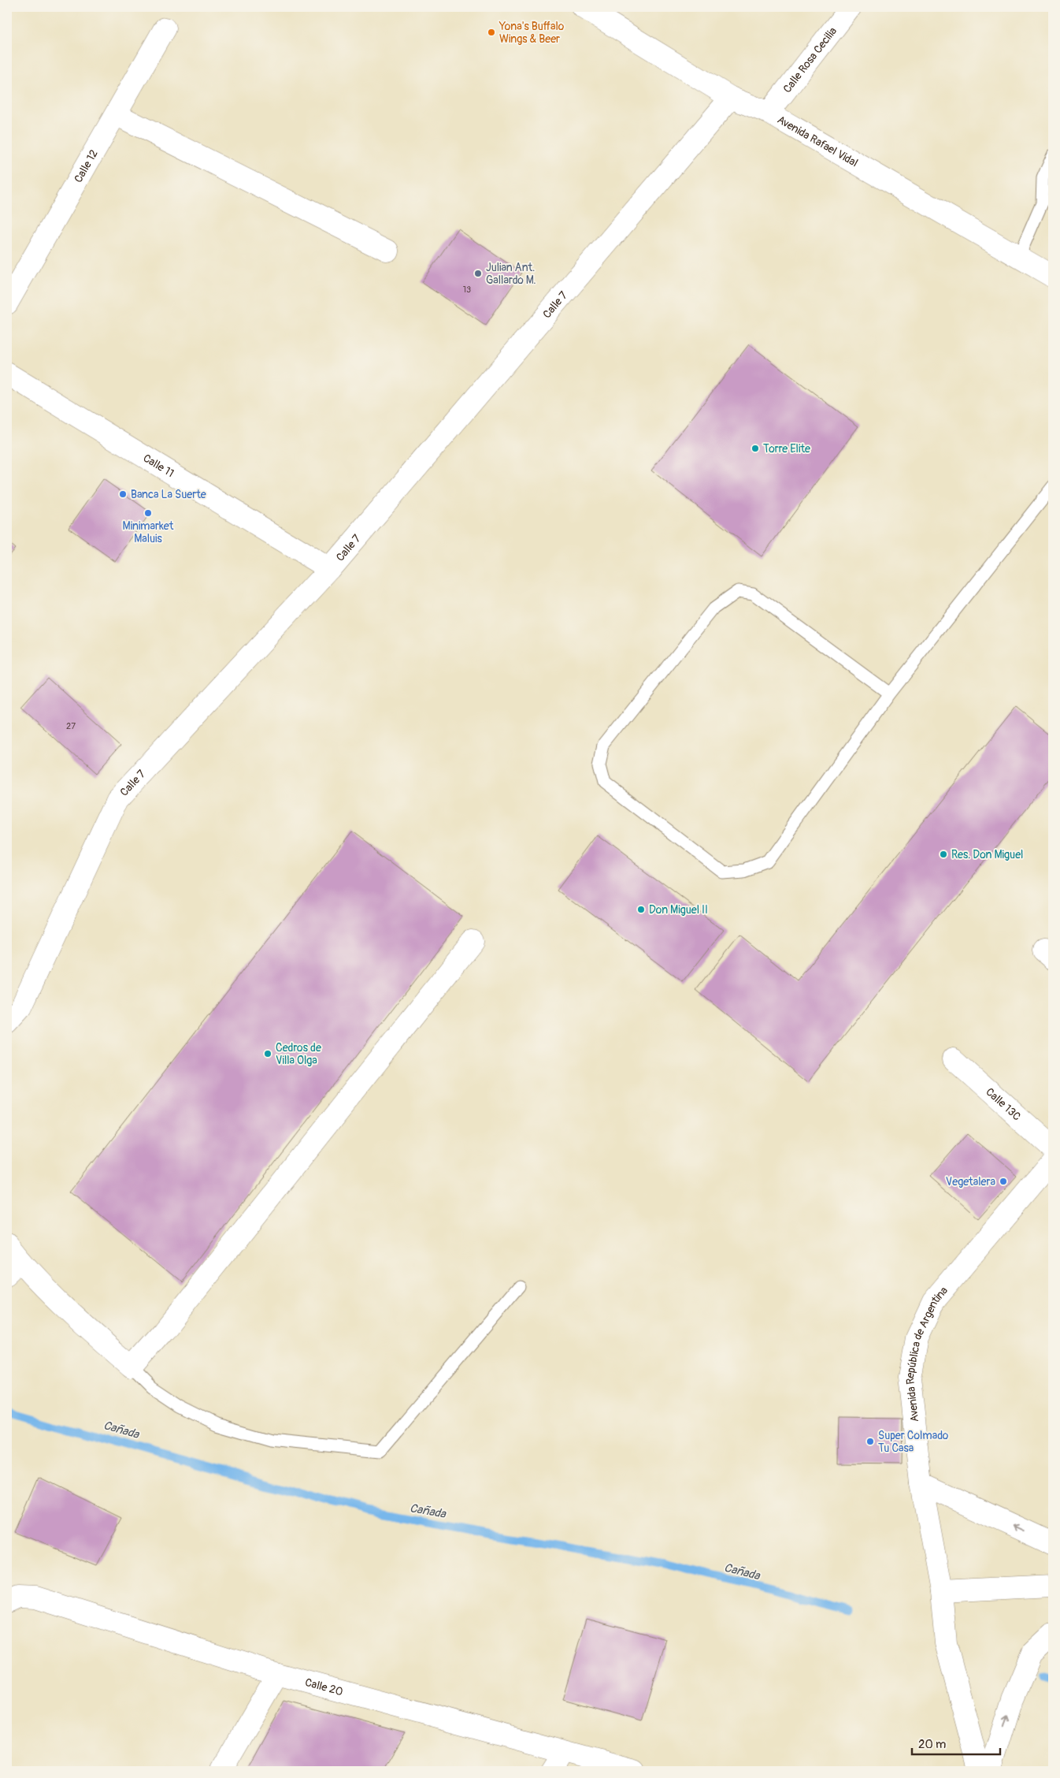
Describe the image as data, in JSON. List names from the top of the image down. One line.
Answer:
{"streets":{"street":["Calle Rosa Cecilia","Avenida Rafael Vidal","Calle 12","Calle 7","Calle 11","Calle 13C","Avenida República de Argentina","Calle 20"]},"crossings":[["Calle Rosa Cecilia","Avenida Rafael Vidal"],["Avenida Rafael Vidal","Calle 7"],["Calle 7","Calle 11"]],"water":["Cañada"],"places":["Yona's Buffalo Wings & Beer","Julian Ant. Gallardo M.","Torre Elite","Banca La Suerte","Minimarket Maluis","Res. Don Miguel","Don Miguel II","Cedros de Villa Olga","Vegetalera","Super Colmado Tu Casa"],"house_numbers":["13","27"],"scale_bar":"20 m"}
